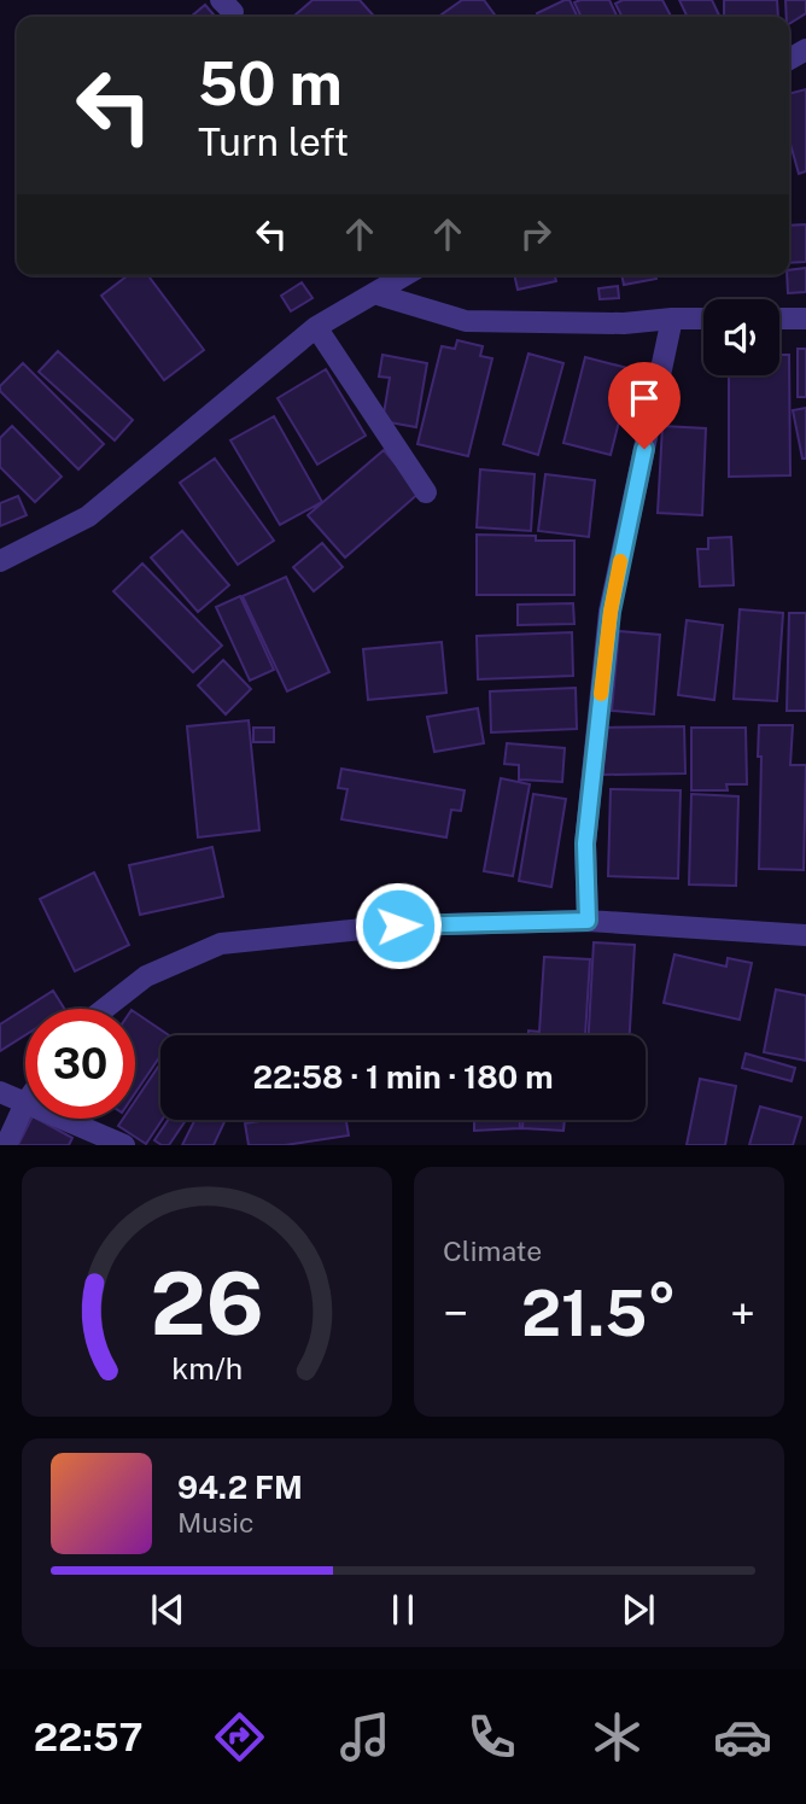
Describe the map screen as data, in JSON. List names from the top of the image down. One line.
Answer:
{"page":{"turn":["50 m","Turn left"],"limit":"30","trip":"22:58 · 1 min · 180 m","tile":"Climate","heat":["−","21.5°","+"],"song":["94.2 FM","Music"],"tabs":"22:57","gauge":["26","km/h"]}}
